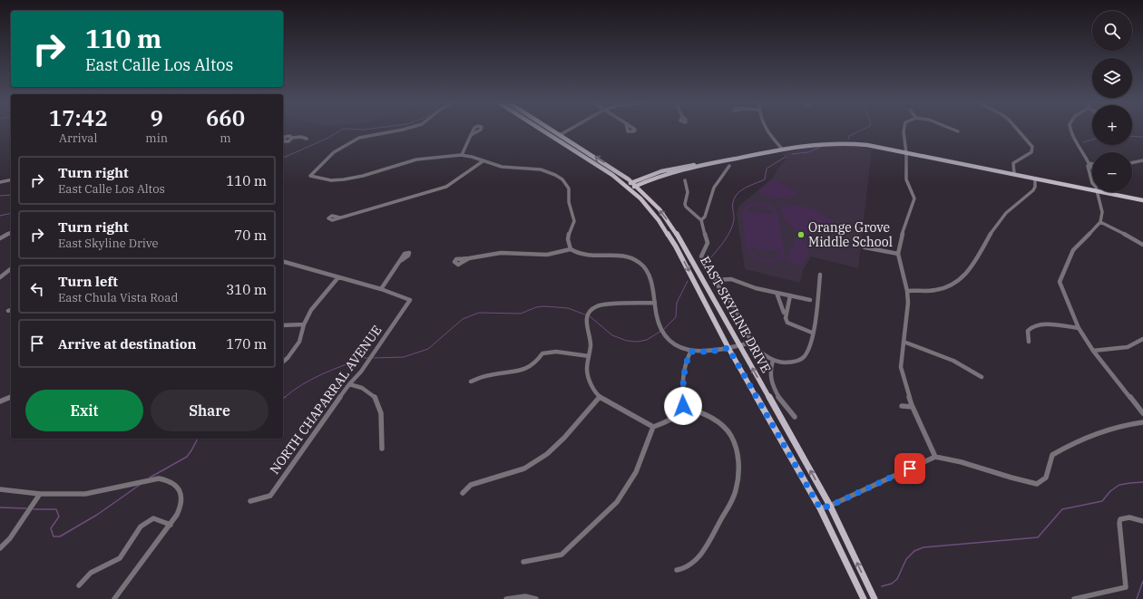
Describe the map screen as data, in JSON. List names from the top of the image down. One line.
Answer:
{"streets":{"main road":["EAST SKYLINE DRIVE"],"street":["NORTH CHAPARRAL AVENUE"]},"places":["Orange Grove Middle School"],"page":{"map_buttons":["+","−"],"turn":["110 m","East Calle Los Altos"],"eta":["17:42","Arrival","9","min","660","m"],"list":[{"name":"Turn right","note":"East Calle Los Altos","value":"110 m"},{"name":"Turn right","note":"East Skyline Drive","value":"70 m"},{"name":"Turn left","note":"East Chula Vista Road","value":"310 m"},{"name":"Arrive at destination","value":"170 m"}],"buttons":["Exit","Share"]}}
